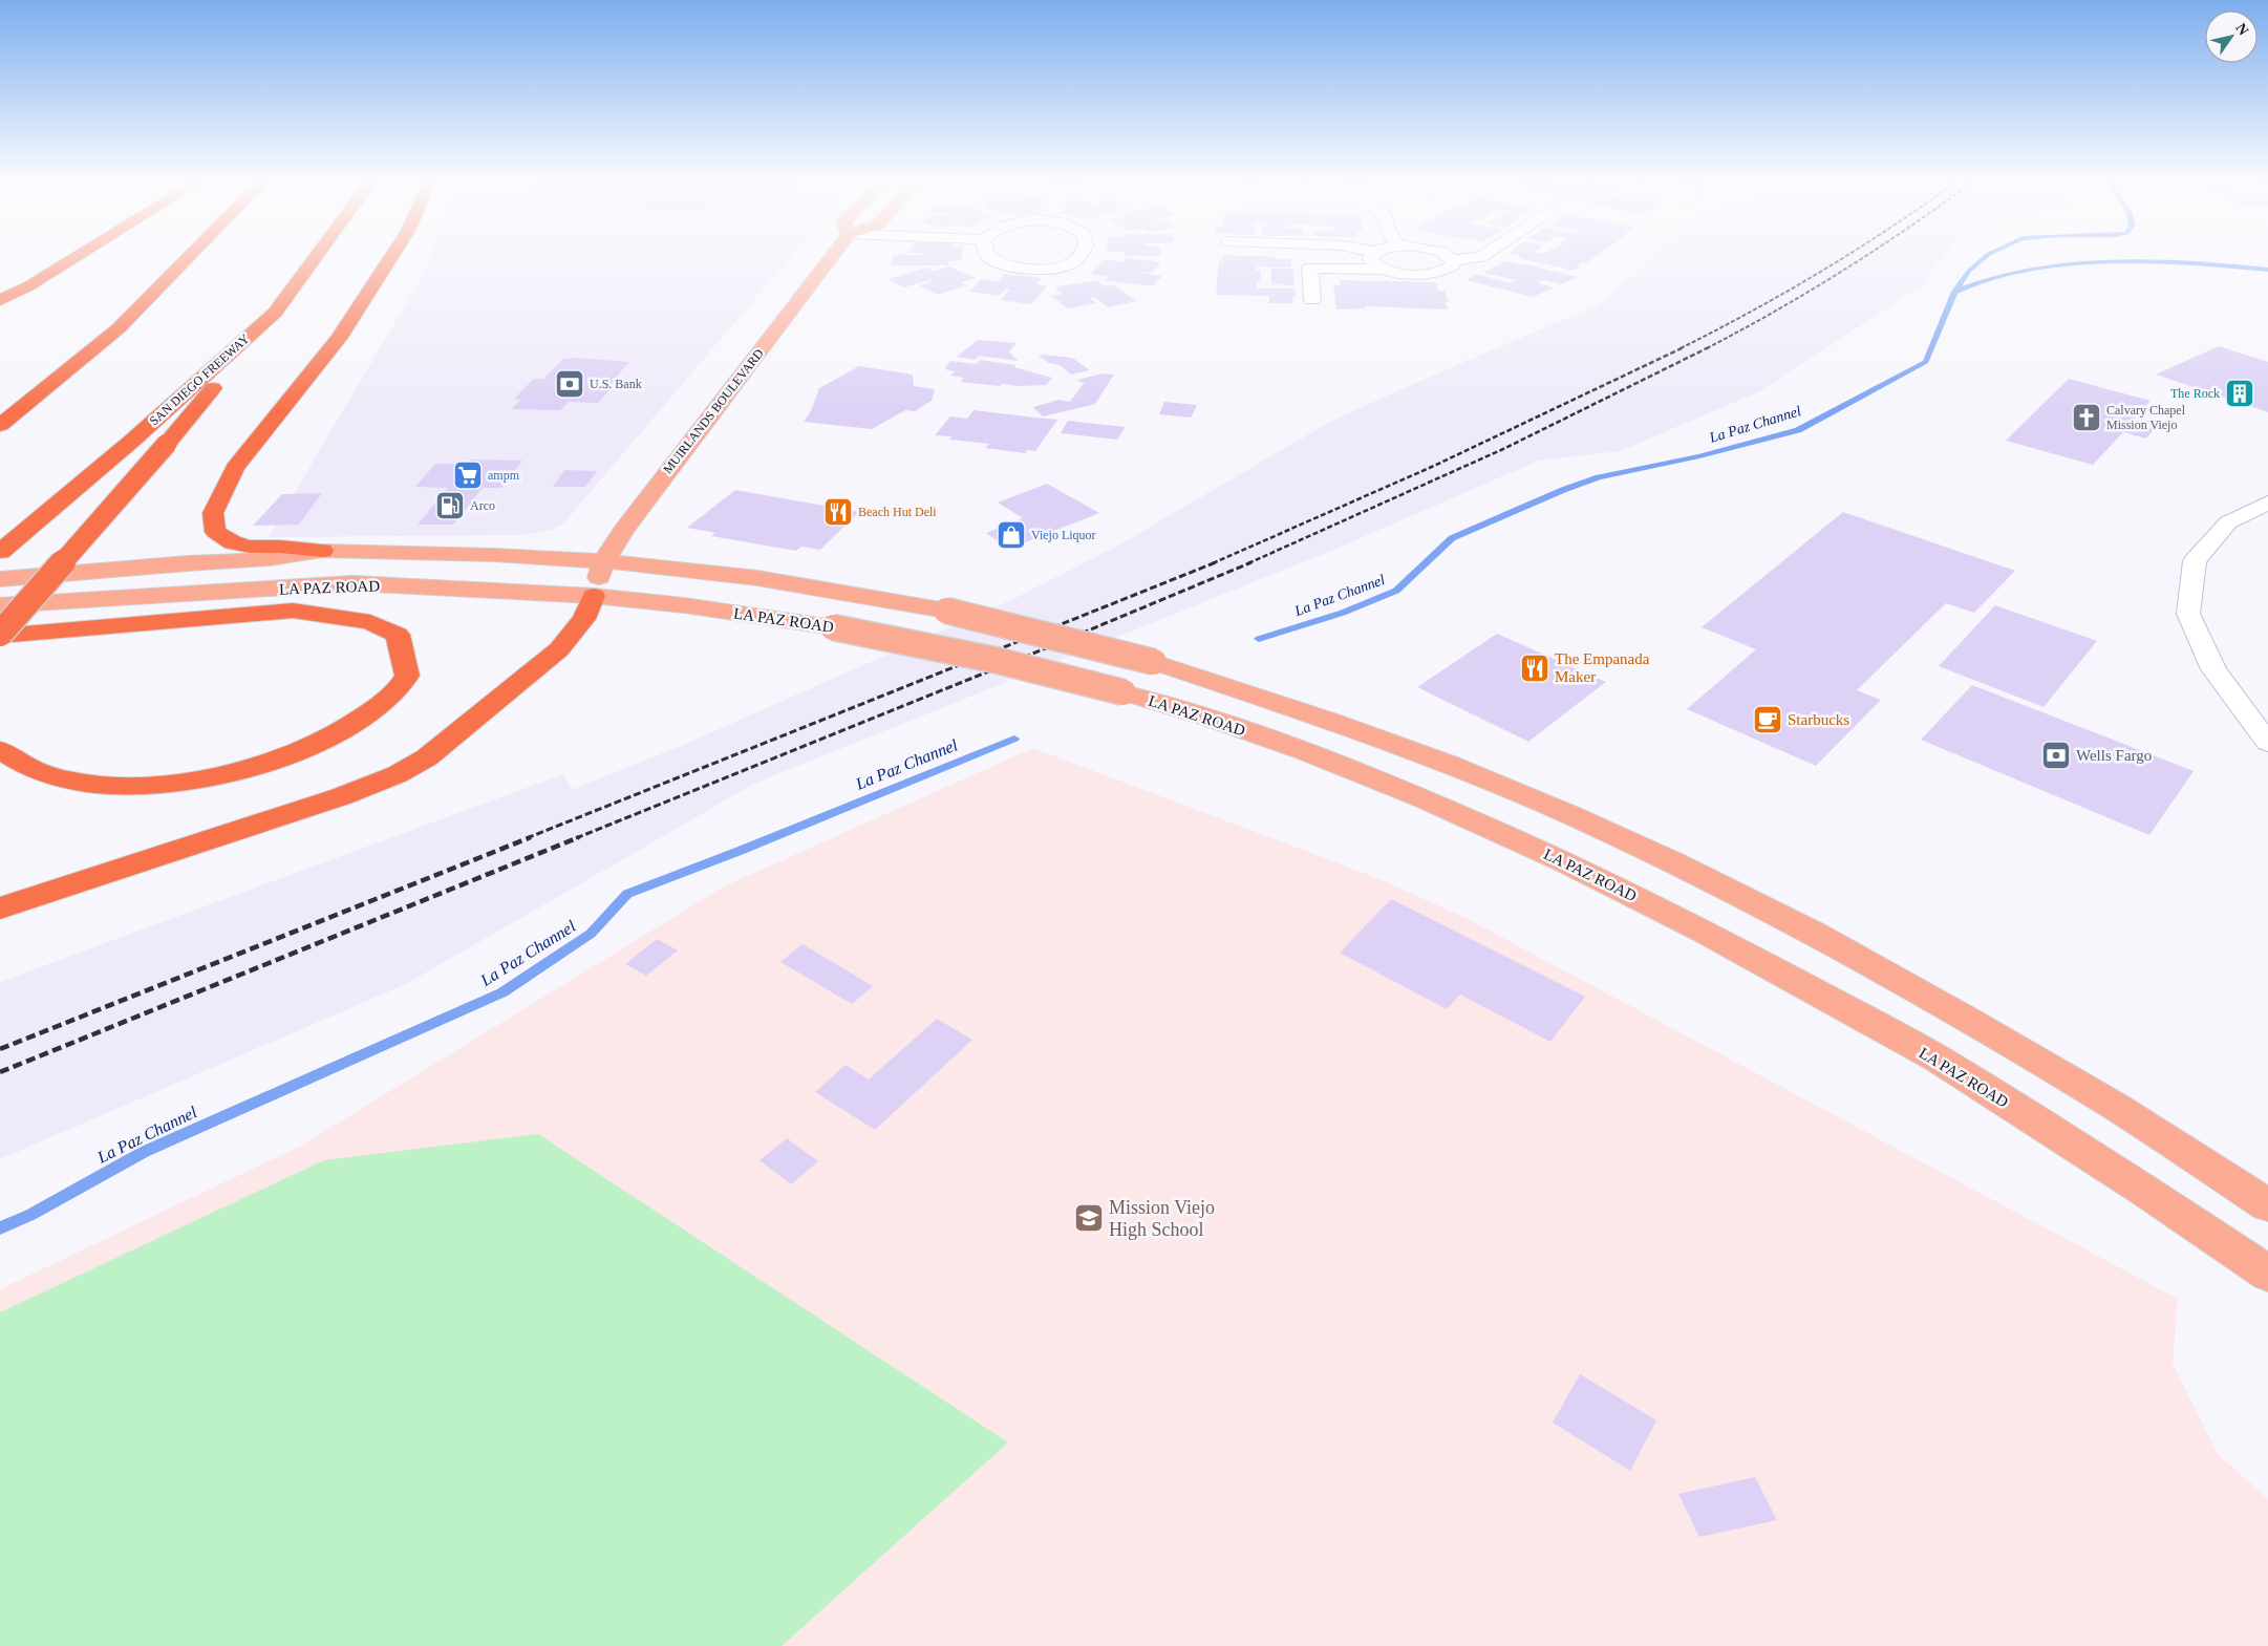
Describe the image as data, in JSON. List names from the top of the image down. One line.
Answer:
{"streets":{"highway":["SAN DIEGO FREEWAY"],"main road":["MUIRLANDS BOULEVARD","LA PAZ ROAD"]},"crossings":[["MUIRLANDS BOULEVARD","LA PAZ ROAD"]],"water":["La Paz Channel"],"places":{"bank":["U.S. Bank","Wells Fargo"],"building":["The Rock"],"church":["Calvary Chapel Mission Viejo"],"supermarket":["ampm"],"fuel station":["Arco"],"restaurant":["Beach Hut Deli","The Empanada Maker"],"shop":["Viejo Liquor"],"cafe":["Starbucks"],"school or university":["Mission Viejo High School"]},"north":"top right"}
